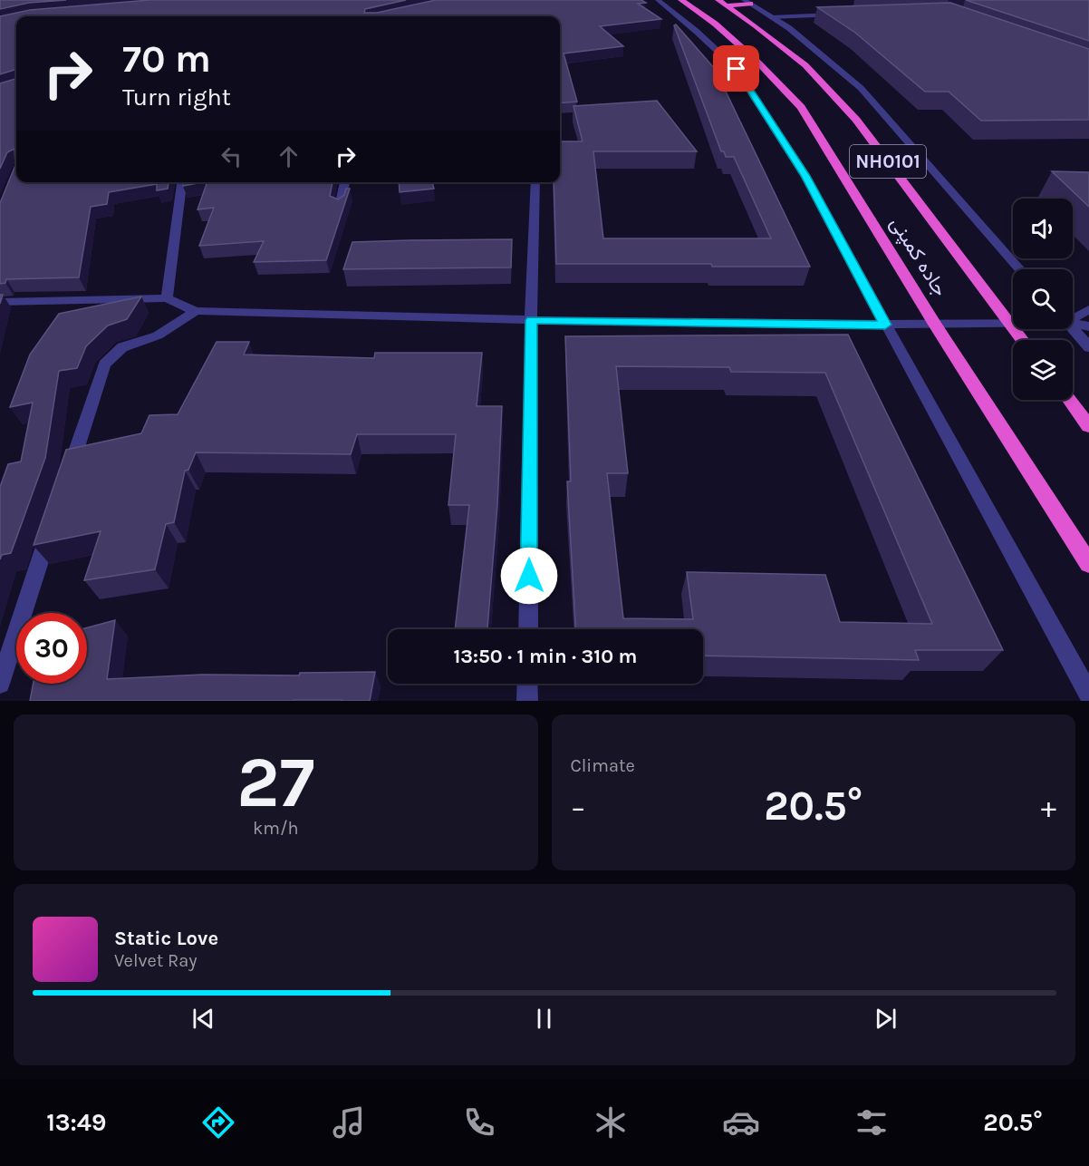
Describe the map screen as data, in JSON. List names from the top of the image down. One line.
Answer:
{"streets":{"highway":["NH0101","جاده کمپنی"]},"page":{"turn":["70 m","Turn right"],"limit":"30","trip":"13:50 · 1 min · 310 m","tile":[["27","km/h"],"Climate"],"heat":["−","20.5°","+"],"song":["Static Love","Velvet Ray"],"tabs":["13:49","20.5°"]}}
